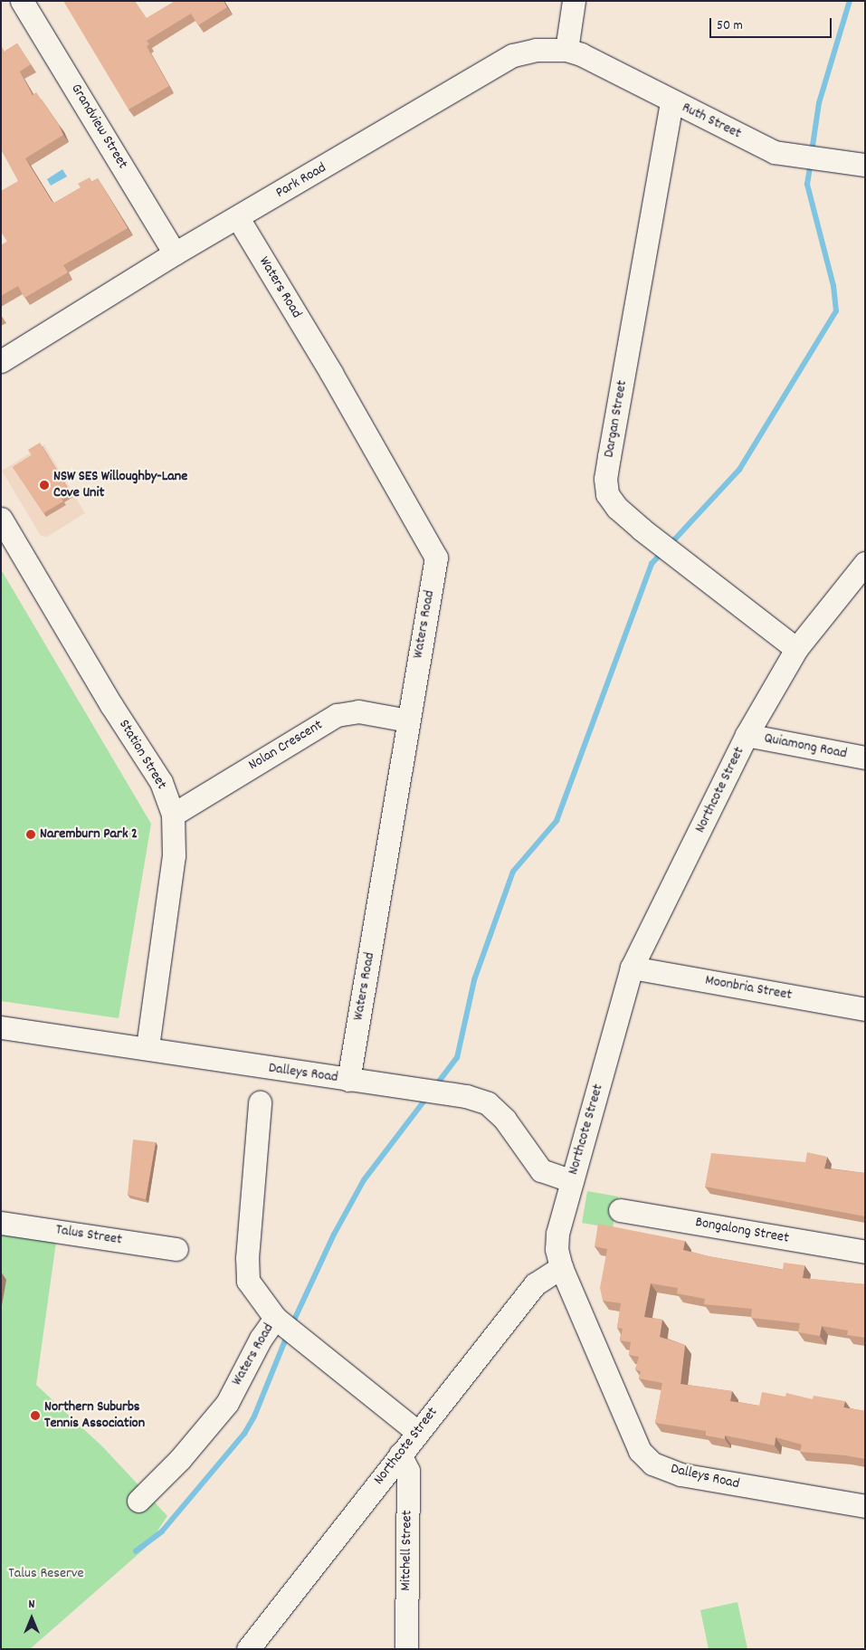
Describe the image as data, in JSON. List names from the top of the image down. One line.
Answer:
{"streets":{"street":["Ruth Street","Grandview Street","Park Road","Waters Road","Dargan Street","Nolan Crescent","Quiamong Road","Station Street","Northcote Street","Moonbria Street","Dalleys Road","Bongalong Street","Talus Street","Mitchell Street"]},"crossings":[["Ruth Street","Park Road"],["Ruth Street","Dargan Street"],["Grandview Street","Park Road"],["Park Road","Waters Road"],["Waters Road","Nolan Crescent"],["Waters Road","Dalleys Road"],["Dargan Street","Northcote Street"],["Nolan Crescent","Station Street"],["Quiamong Road","Northcote Street"],["Station Street","Dalleys Road"],["Northcote Street","Moonbria Street"],["Northcote Street","Dalleys Road"],["Northcote Street","Mitchell Street"]],"parks":["Talus Reserve"],"places":["NSW SES Willoughby-Lane Cove Unit","Naremburn Park 2","Northern Suburbs Tennis Association"],"scale_bar":"50 m","north":"top"}
